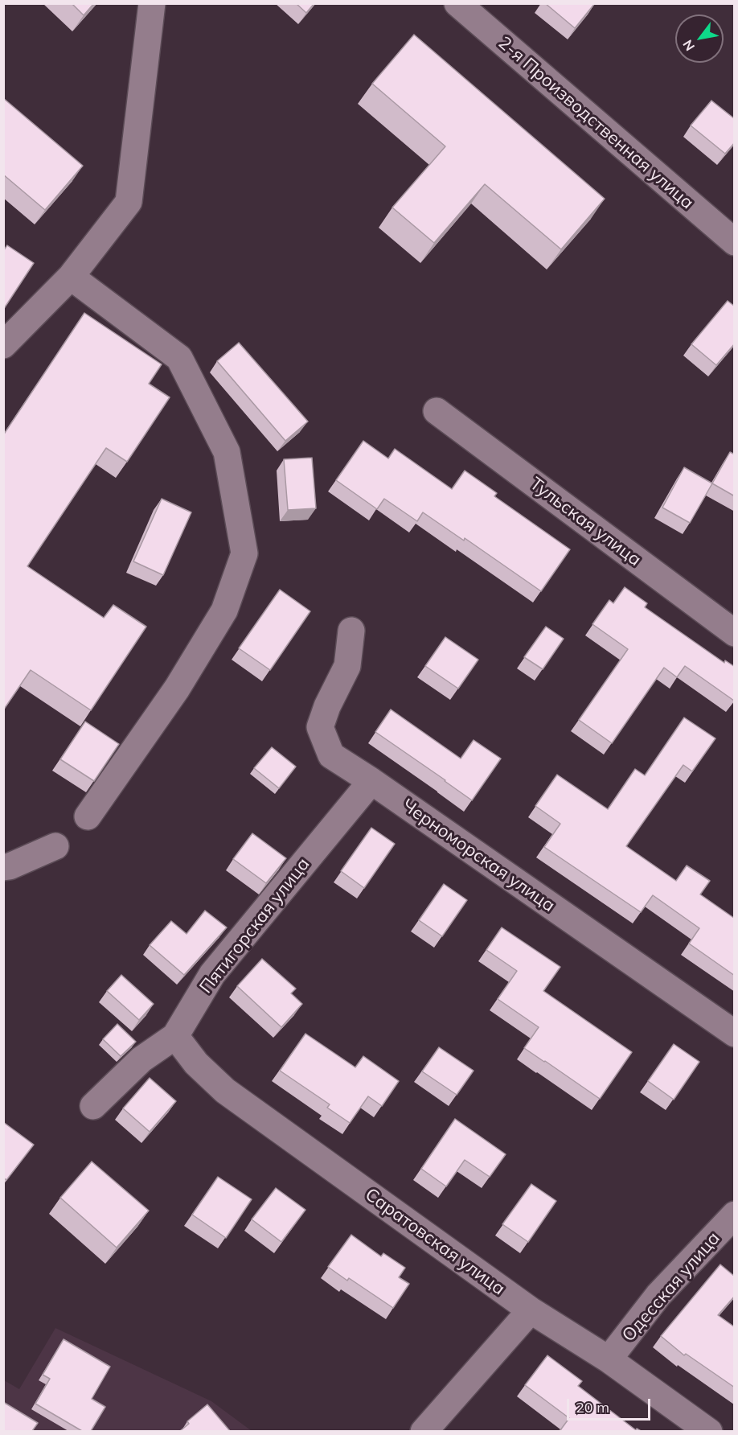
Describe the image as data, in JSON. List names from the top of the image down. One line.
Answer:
{"streets":{"street":["2-я Производственная улица","Тульская улица","Черноморская улица","Пятигорская улица","Саратовская улица","Одесская улица"]},"crossings":[["Черноморская улица","Пятигорская улица"],["Пятигорская улица","Саратовская улица"],["Саратовская улица","Одесская улица"]],"scale_bar":"20 m","north":"bottom left"}
